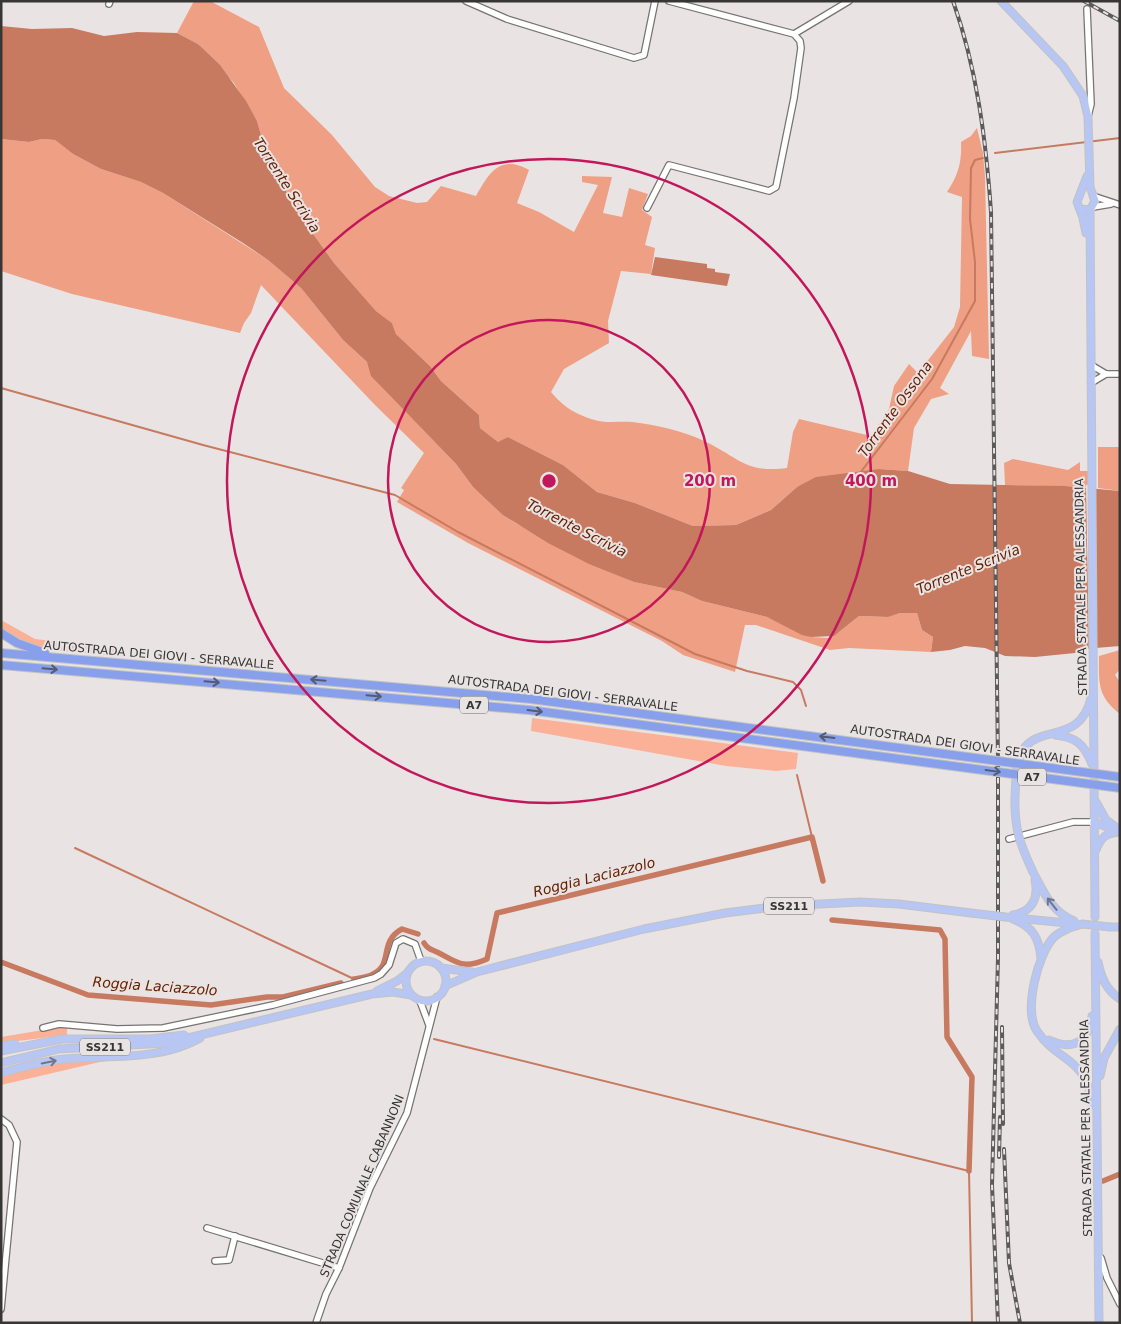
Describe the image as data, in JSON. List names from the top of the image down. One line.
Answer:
{"streets":{"highway":["AUTOSTRADA DEI GIOVI - SERRAVALLE","A7"],"main road":["STRADA STATALE PER ALESSANDRIA","SS211"],"street":["STRADA COMUNALE CABANNONI"]},"crossings":[["SS211","STRADA COMUNALE CABANNONI"]],"water":["Torrente Scrivia","Torrente Ossona","Roggia Laciazzolo"],"rings":["200 m","400 m"]}
